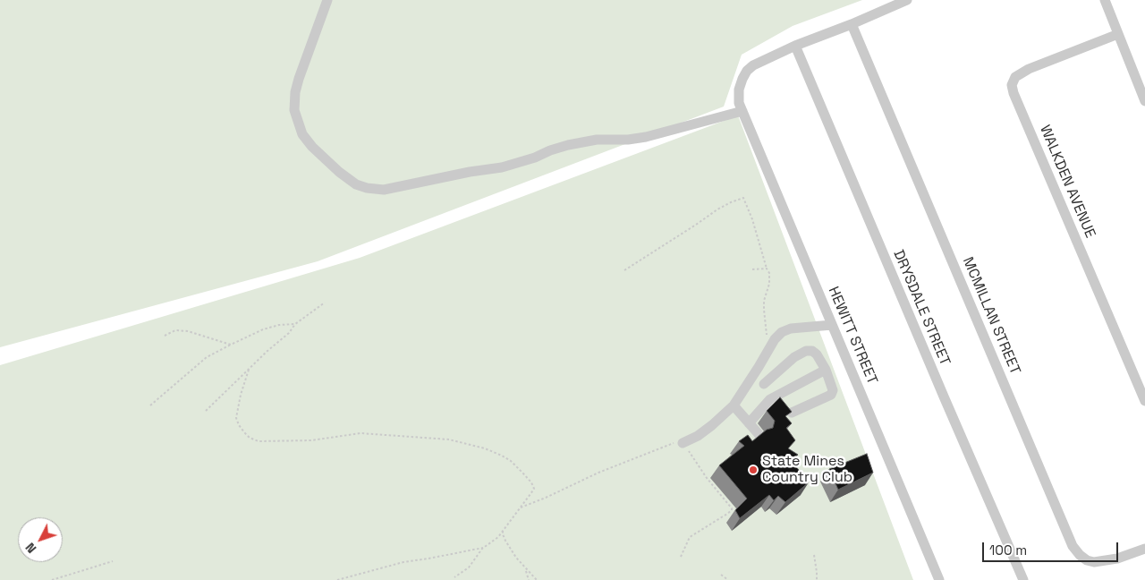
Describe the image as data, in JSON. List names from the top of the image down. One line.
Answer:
{"streets":{"street":["WALKDEN AVENUE","DRYSDALE STREET","MCMILLAN STREET","HEWITT STREET"]},"places":["State Mines Country Club"],"scale_bar":"100 m","north":"bottom left"}
